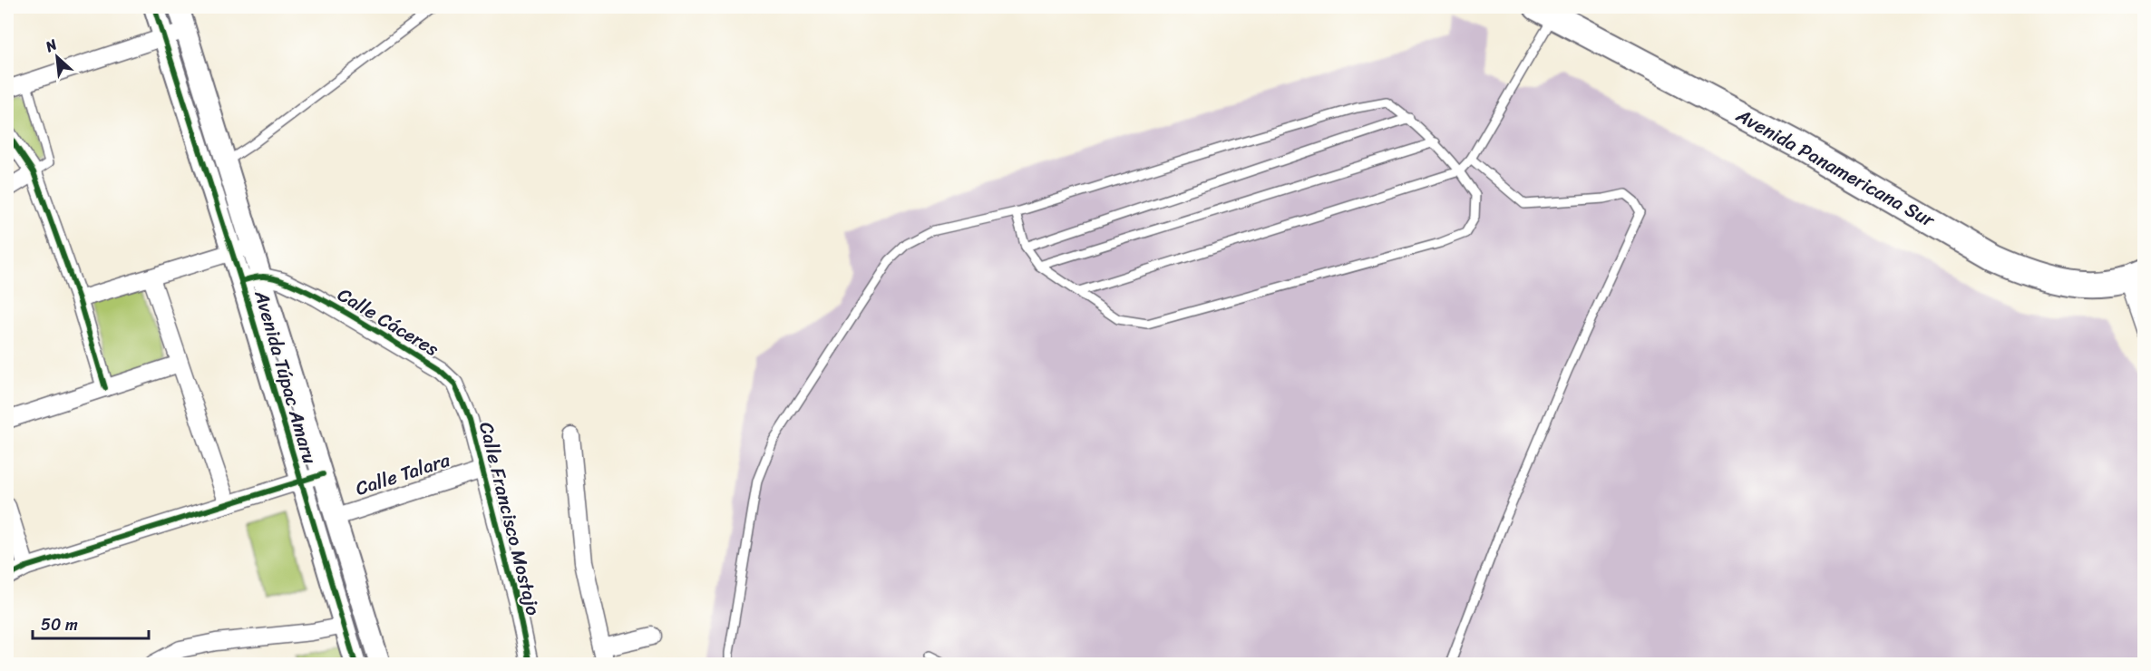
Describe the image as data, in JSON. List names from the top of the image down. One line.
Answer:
{"streets":{"main road":["Avenida Panamericana Sur"],"street":["Calle Cáceres","Avenida Túpac Amaru","Calle Talara","Calle Francisco Mostajo"]},"crossings":[["Calle Cáceres","Avenida Túpac Amaru"],["Calle Cáceres","Calle Francisco Mostajo"],["Avenida Túpac Amaru","Calle Talara"],["Calle Talara","Calle Francisco Mostajo"]],"scale_bar":"50 m","north":"top left"}
